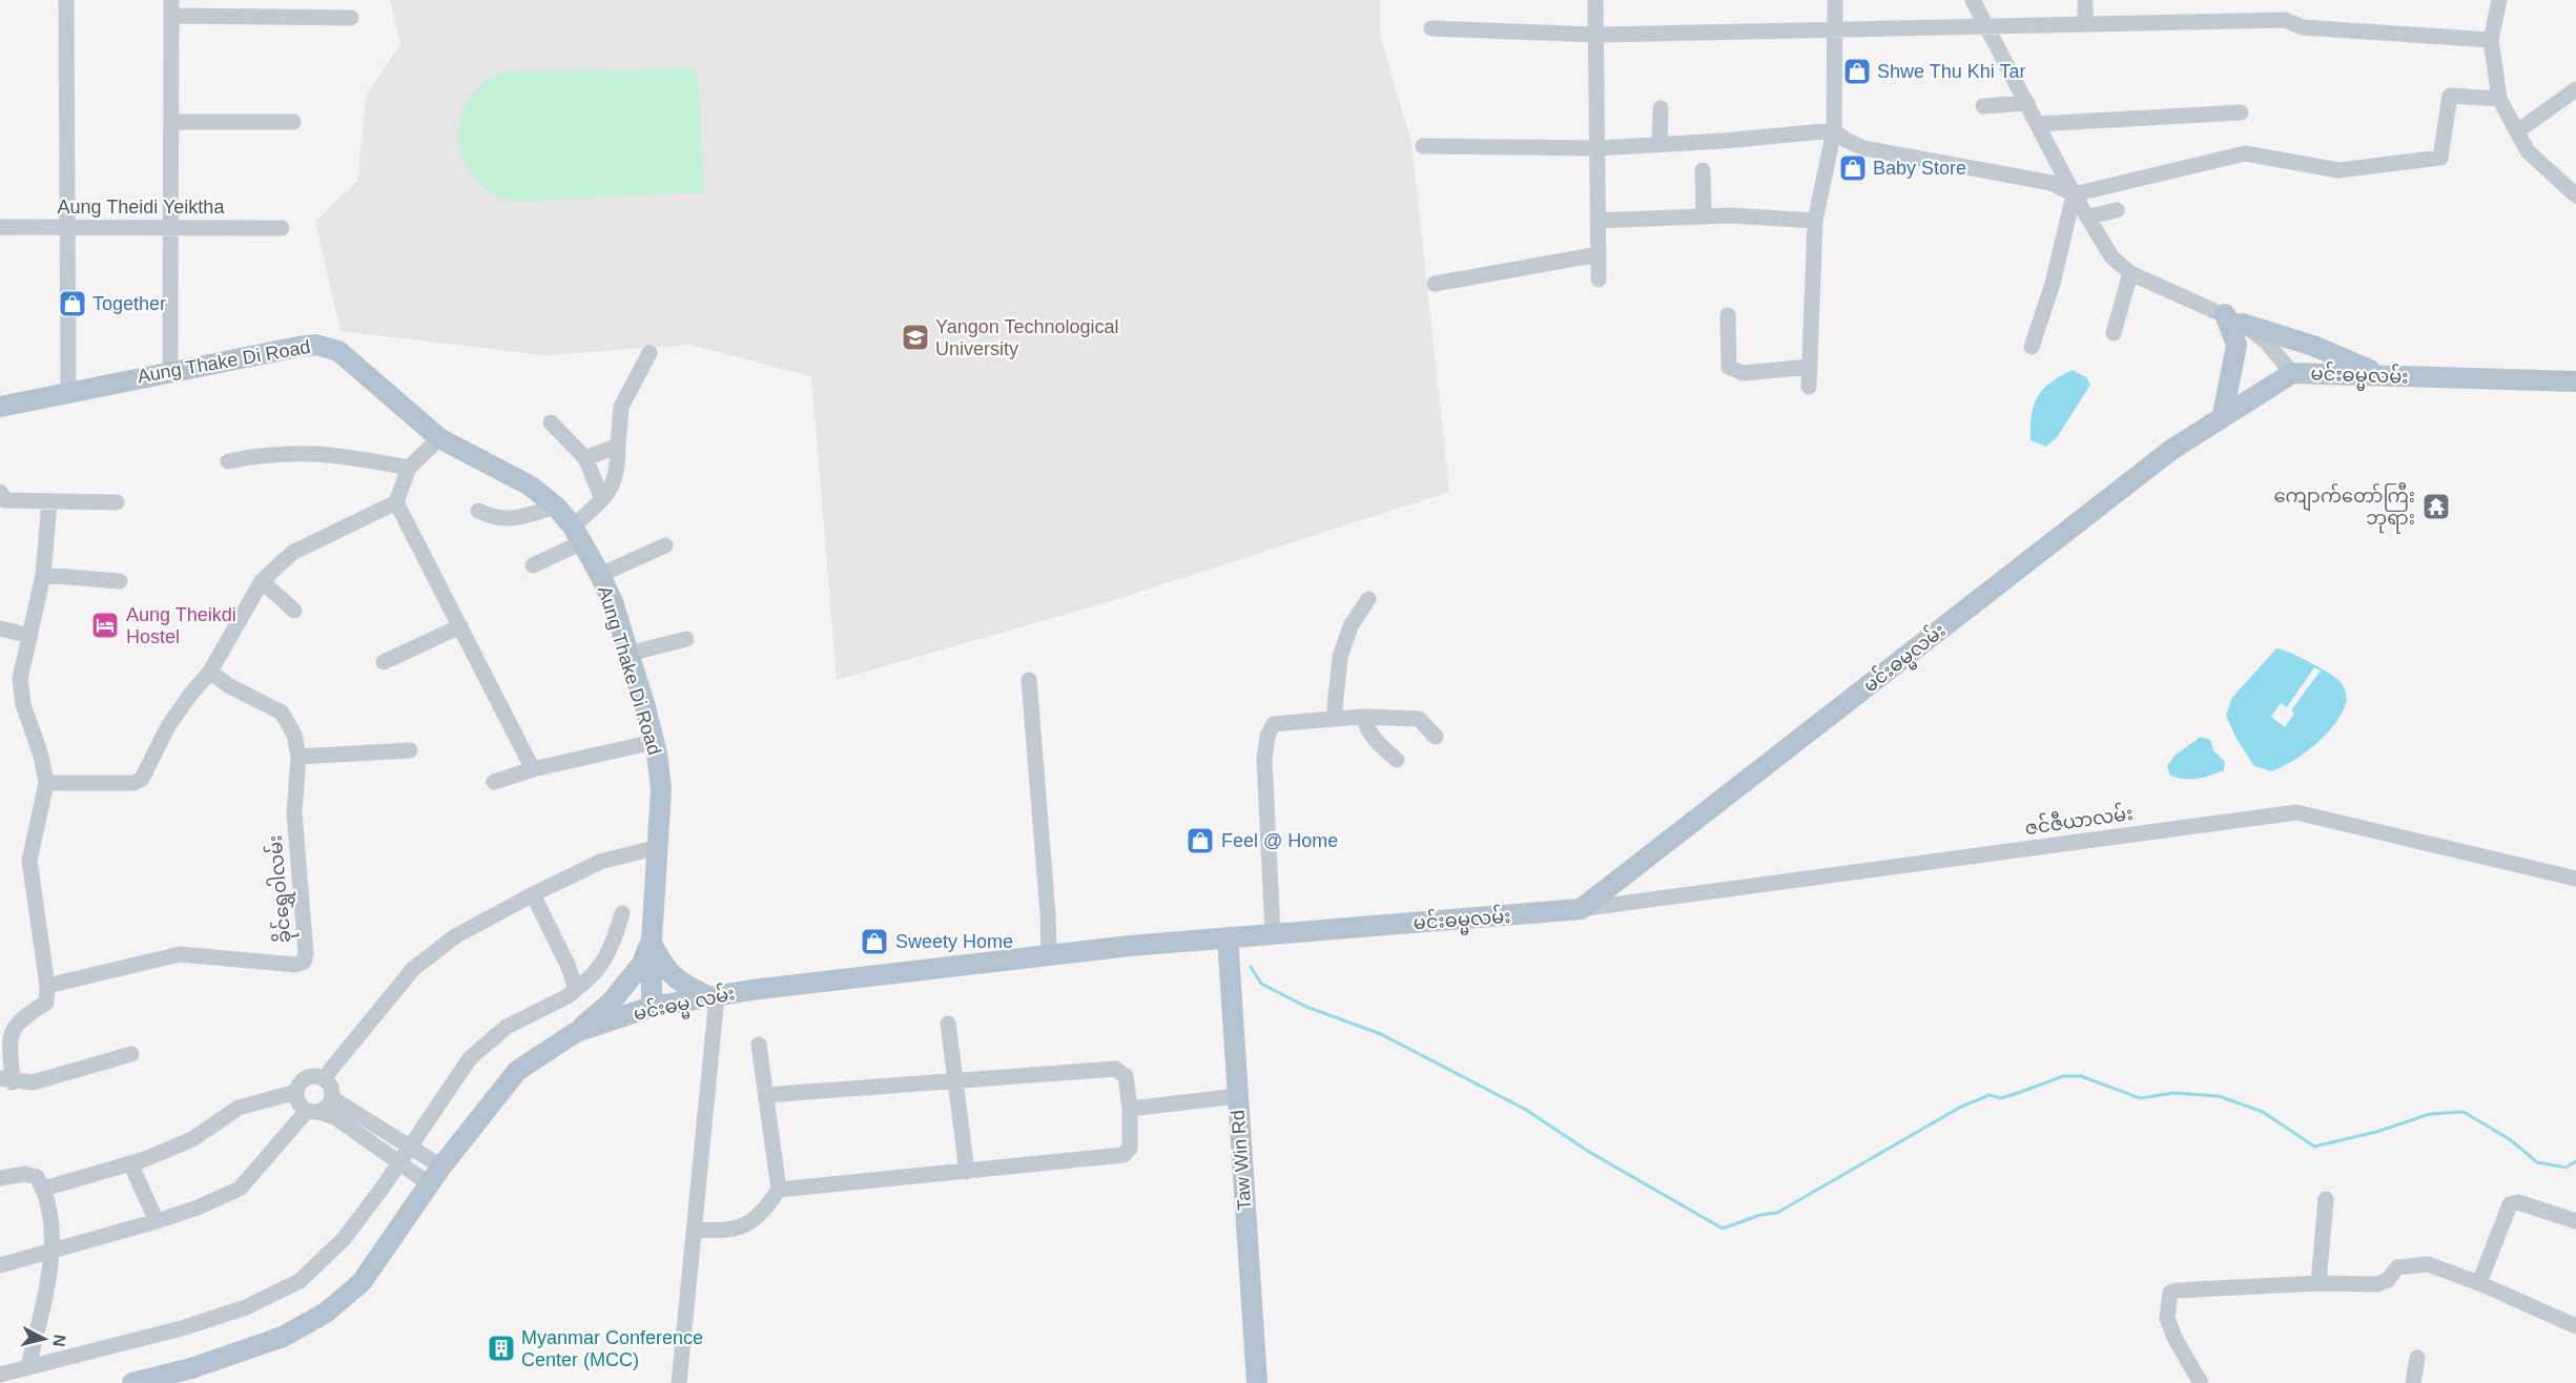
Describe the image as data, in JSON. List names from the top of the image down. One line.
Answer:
{"streets":{"main road":["Aung Thake Di Road","မင်းဓမ္မလမ်း","မင်းဓမ္မ လမ်း","Taw Win Rd"],"street":["Aung Theidi Yeiktha","ဇင်ဇီယာလမ်း","ခိုင်ရွှေဝါလမ်း"]},"crossings":[["Aung Thake Di Road","မင်းဓမ္မ လမ်း"],["မင်းဓမ္မလမ်း","ဇင်ဇီယာလမ်း"],["မင်းဓမ္မလမ်း","မင်းဓမ္မ လမ်း"],["မင်းဓမ္မလမ်း","Taw Win Rd"],["မင်းဓမ္မ လမ်း","Taw Win Rd"]],"places":{"shop":["Shwe Thu Khi Tar","Baby Store","Together","Feel @ Home","Sweety Home"],"school or university":["Yangon Technological University"],"temple":["ကျောက်တော်ကြီး ဘုရား"],"hotel":["Aung Theikdi Hostel"],"building":["Myanmar Conference Center (MCC)"]},"north":"right"}
